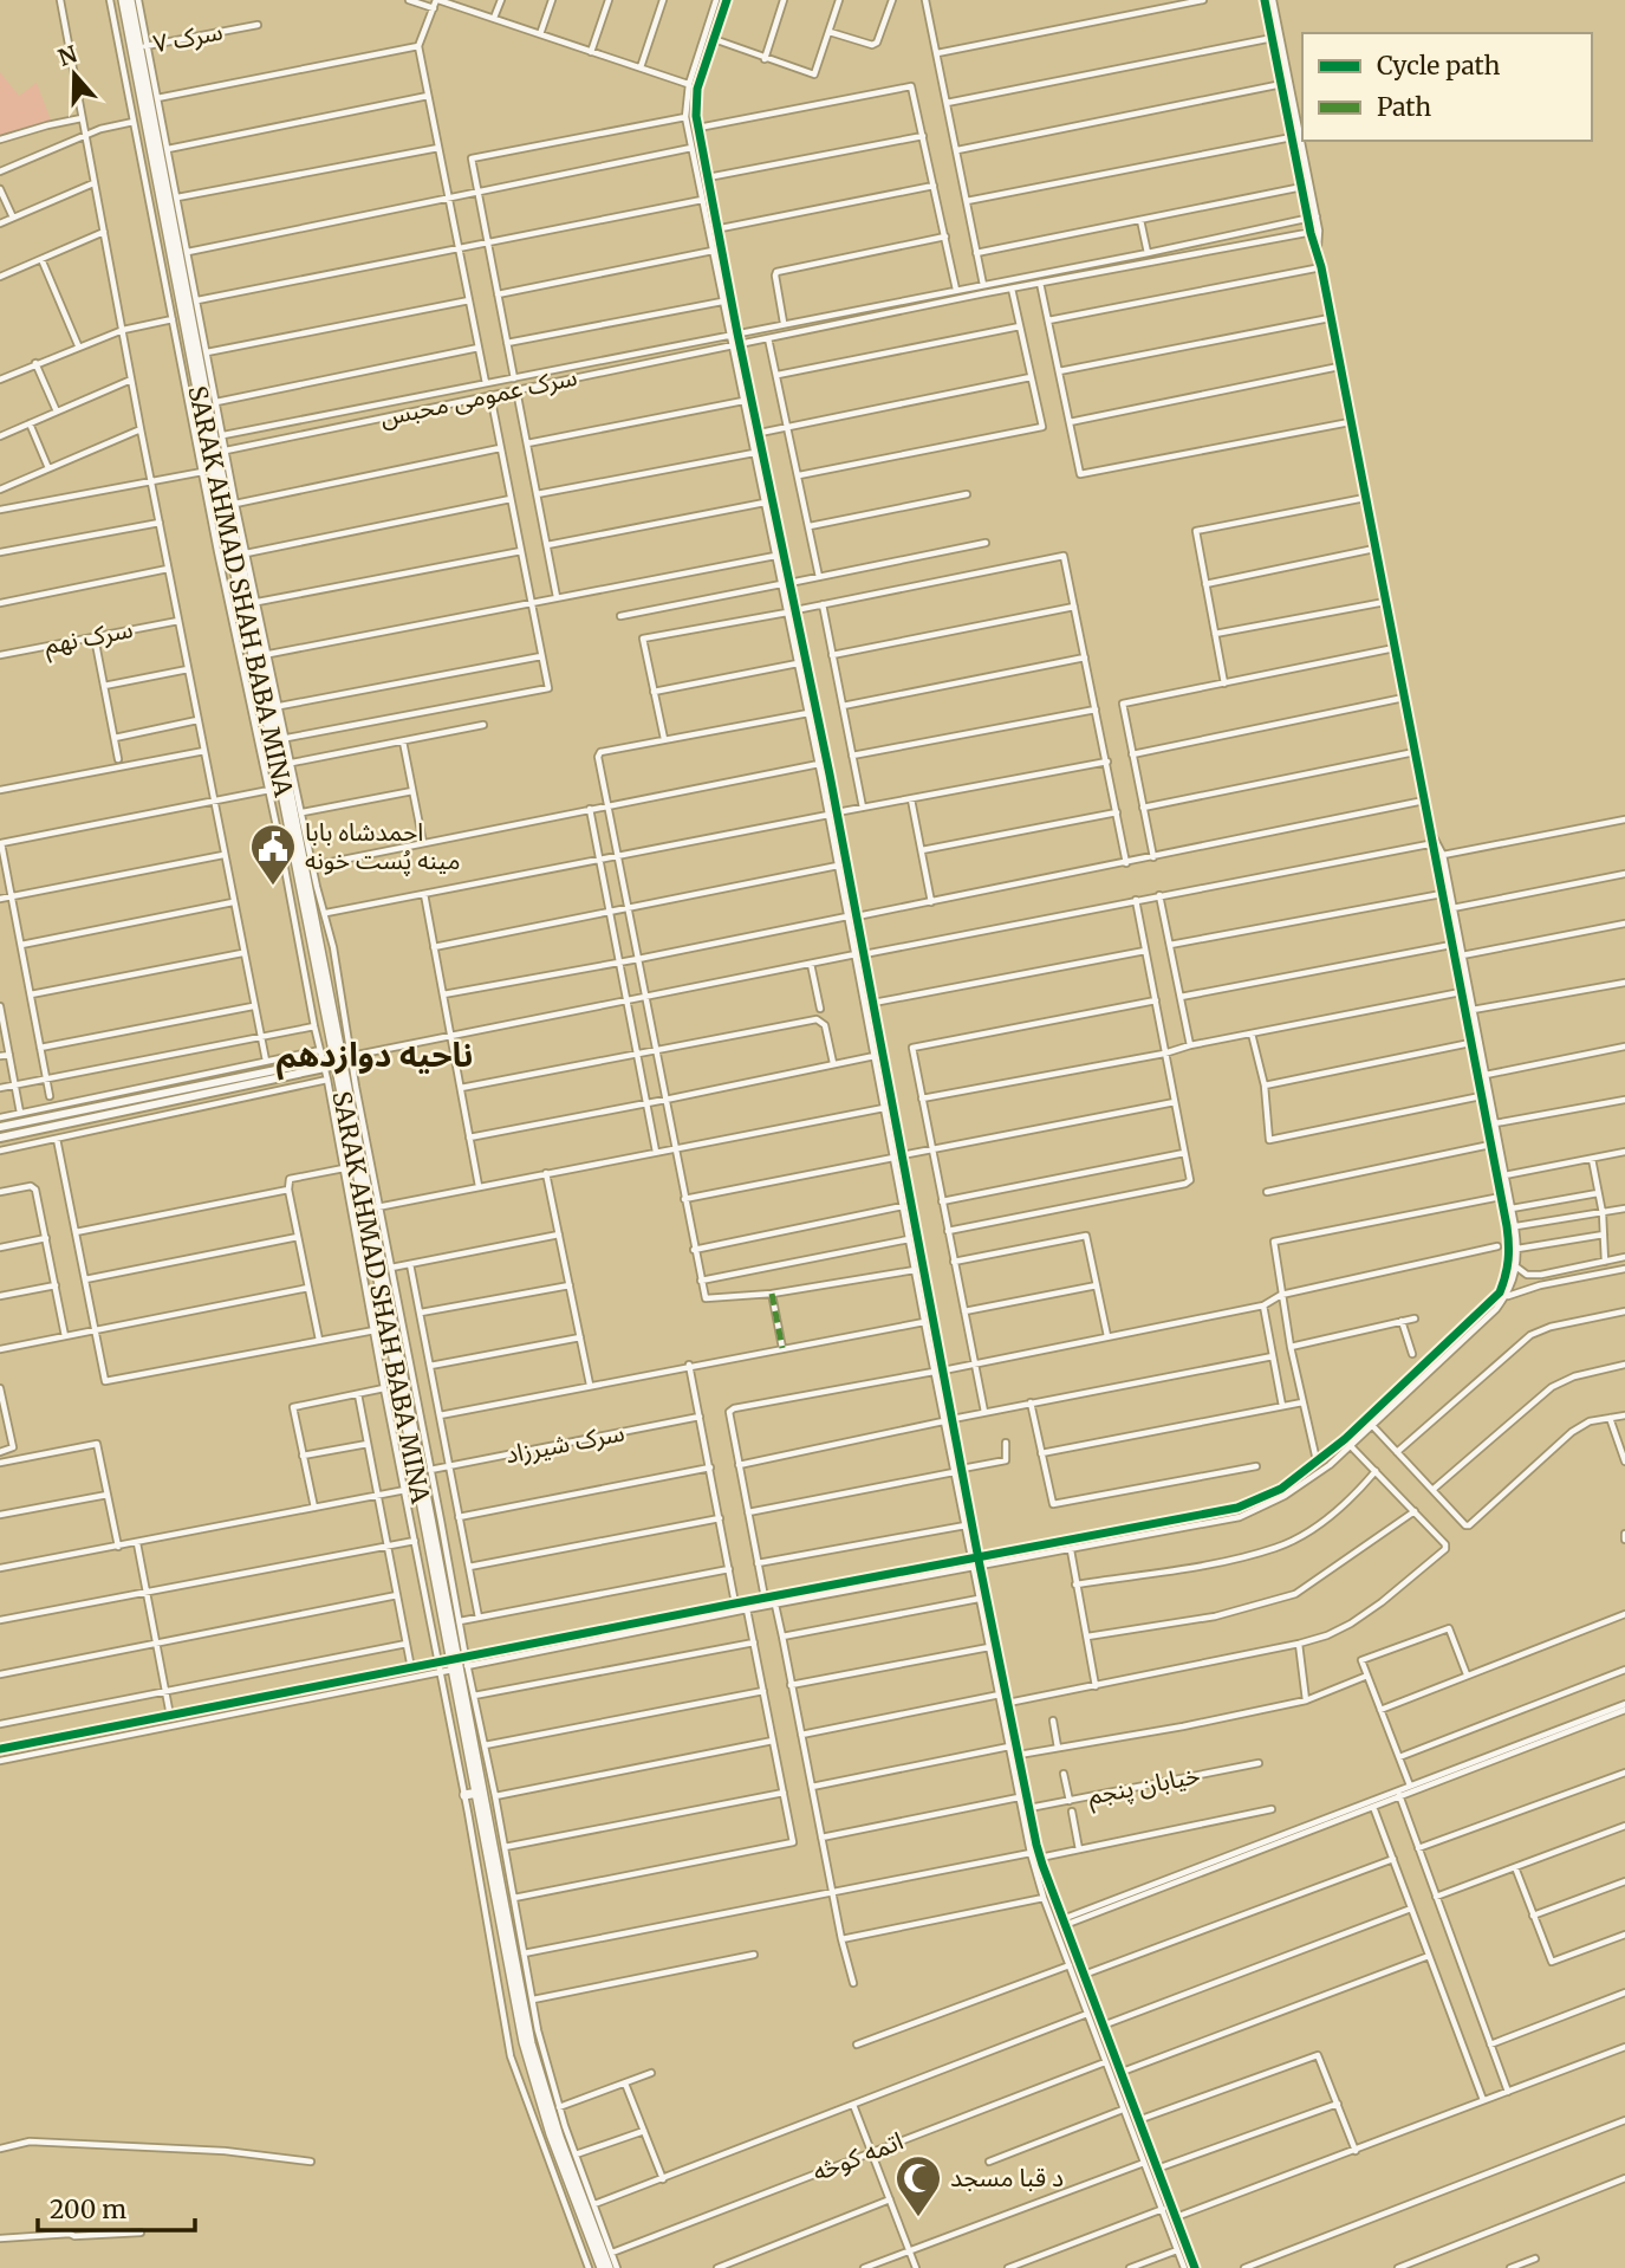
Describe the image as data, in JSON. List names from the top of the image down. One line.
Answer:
{"streets":{"highway":["SARAK AHMAD SHAH BABA MINA"],"street":["سرک ۷","سرک عمومی محبس","سرک نهم","سرک شیرزاد","خیابان پنجم","اتمه کوڅه"]},"crossings":[["سرک ۷","SARAK AHMAD SHAH BABA MINA"]],"districts":["ناحیه دوازدهم"],"places":{"public building":["احمدشاه بابا مینه پُست خونه"],"mosque":["د قبا مسجد"]},"legend":["Cycle path","Path"],"scale_bar":"200 m","north":"top"}
